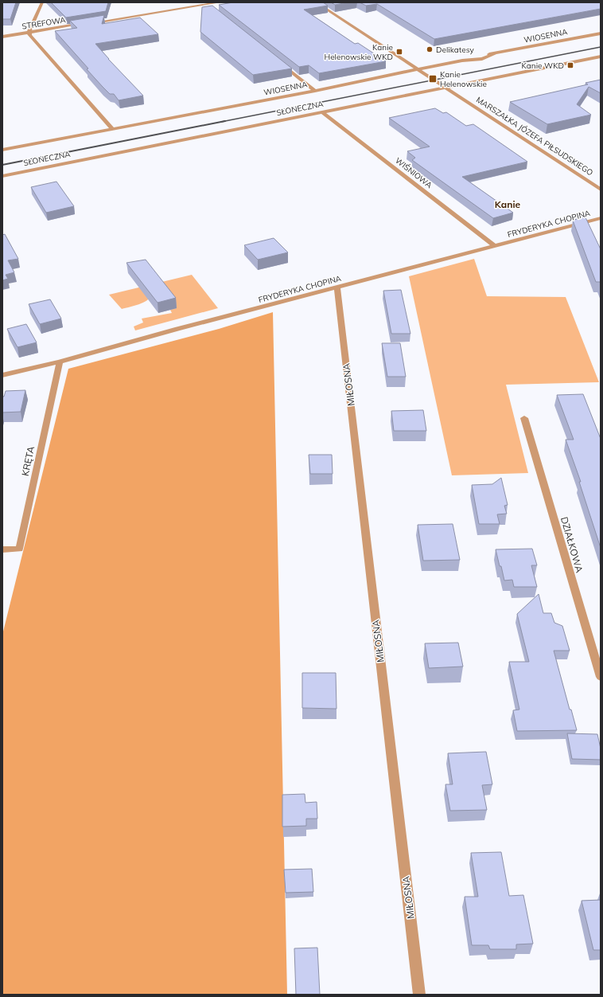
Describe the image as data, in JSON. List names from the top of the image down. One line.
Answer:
{"streets":{"street":["STREFOWA","WIOSENNA","SŁONECZNA","MARSZAŁKA JÓZEFA PIŁSUDSKIEGO","WIŚNIOWA","FRYDERYKA CHOPINA","MIŁOSNA","KRĘTA","DZIAŁKOWA"]},"crossings":[["WIOSENNA","MARSZAŁKA JÓZEFA PIŁSUDSKIEGO"],["SŁONECZNA","MARSZAŁKA JÓZEFA PIŁSUDSKIEGO"],["SŁONECZNA","WIŚNIOWA"],["WIŚNIOWA","FRYDERYKA CHOPINA"],["FRYDERYKA CHOPINA","MIŁOSNA"],["FRYDERYKA CHOPINA","KRĘTA"]],"districts":["Kanie"],"places":{"other":["Delikatesy"],"transit":["Kanie Helenowskie WKD","Kanie WKD","Kanie Helenowskie"]}}
